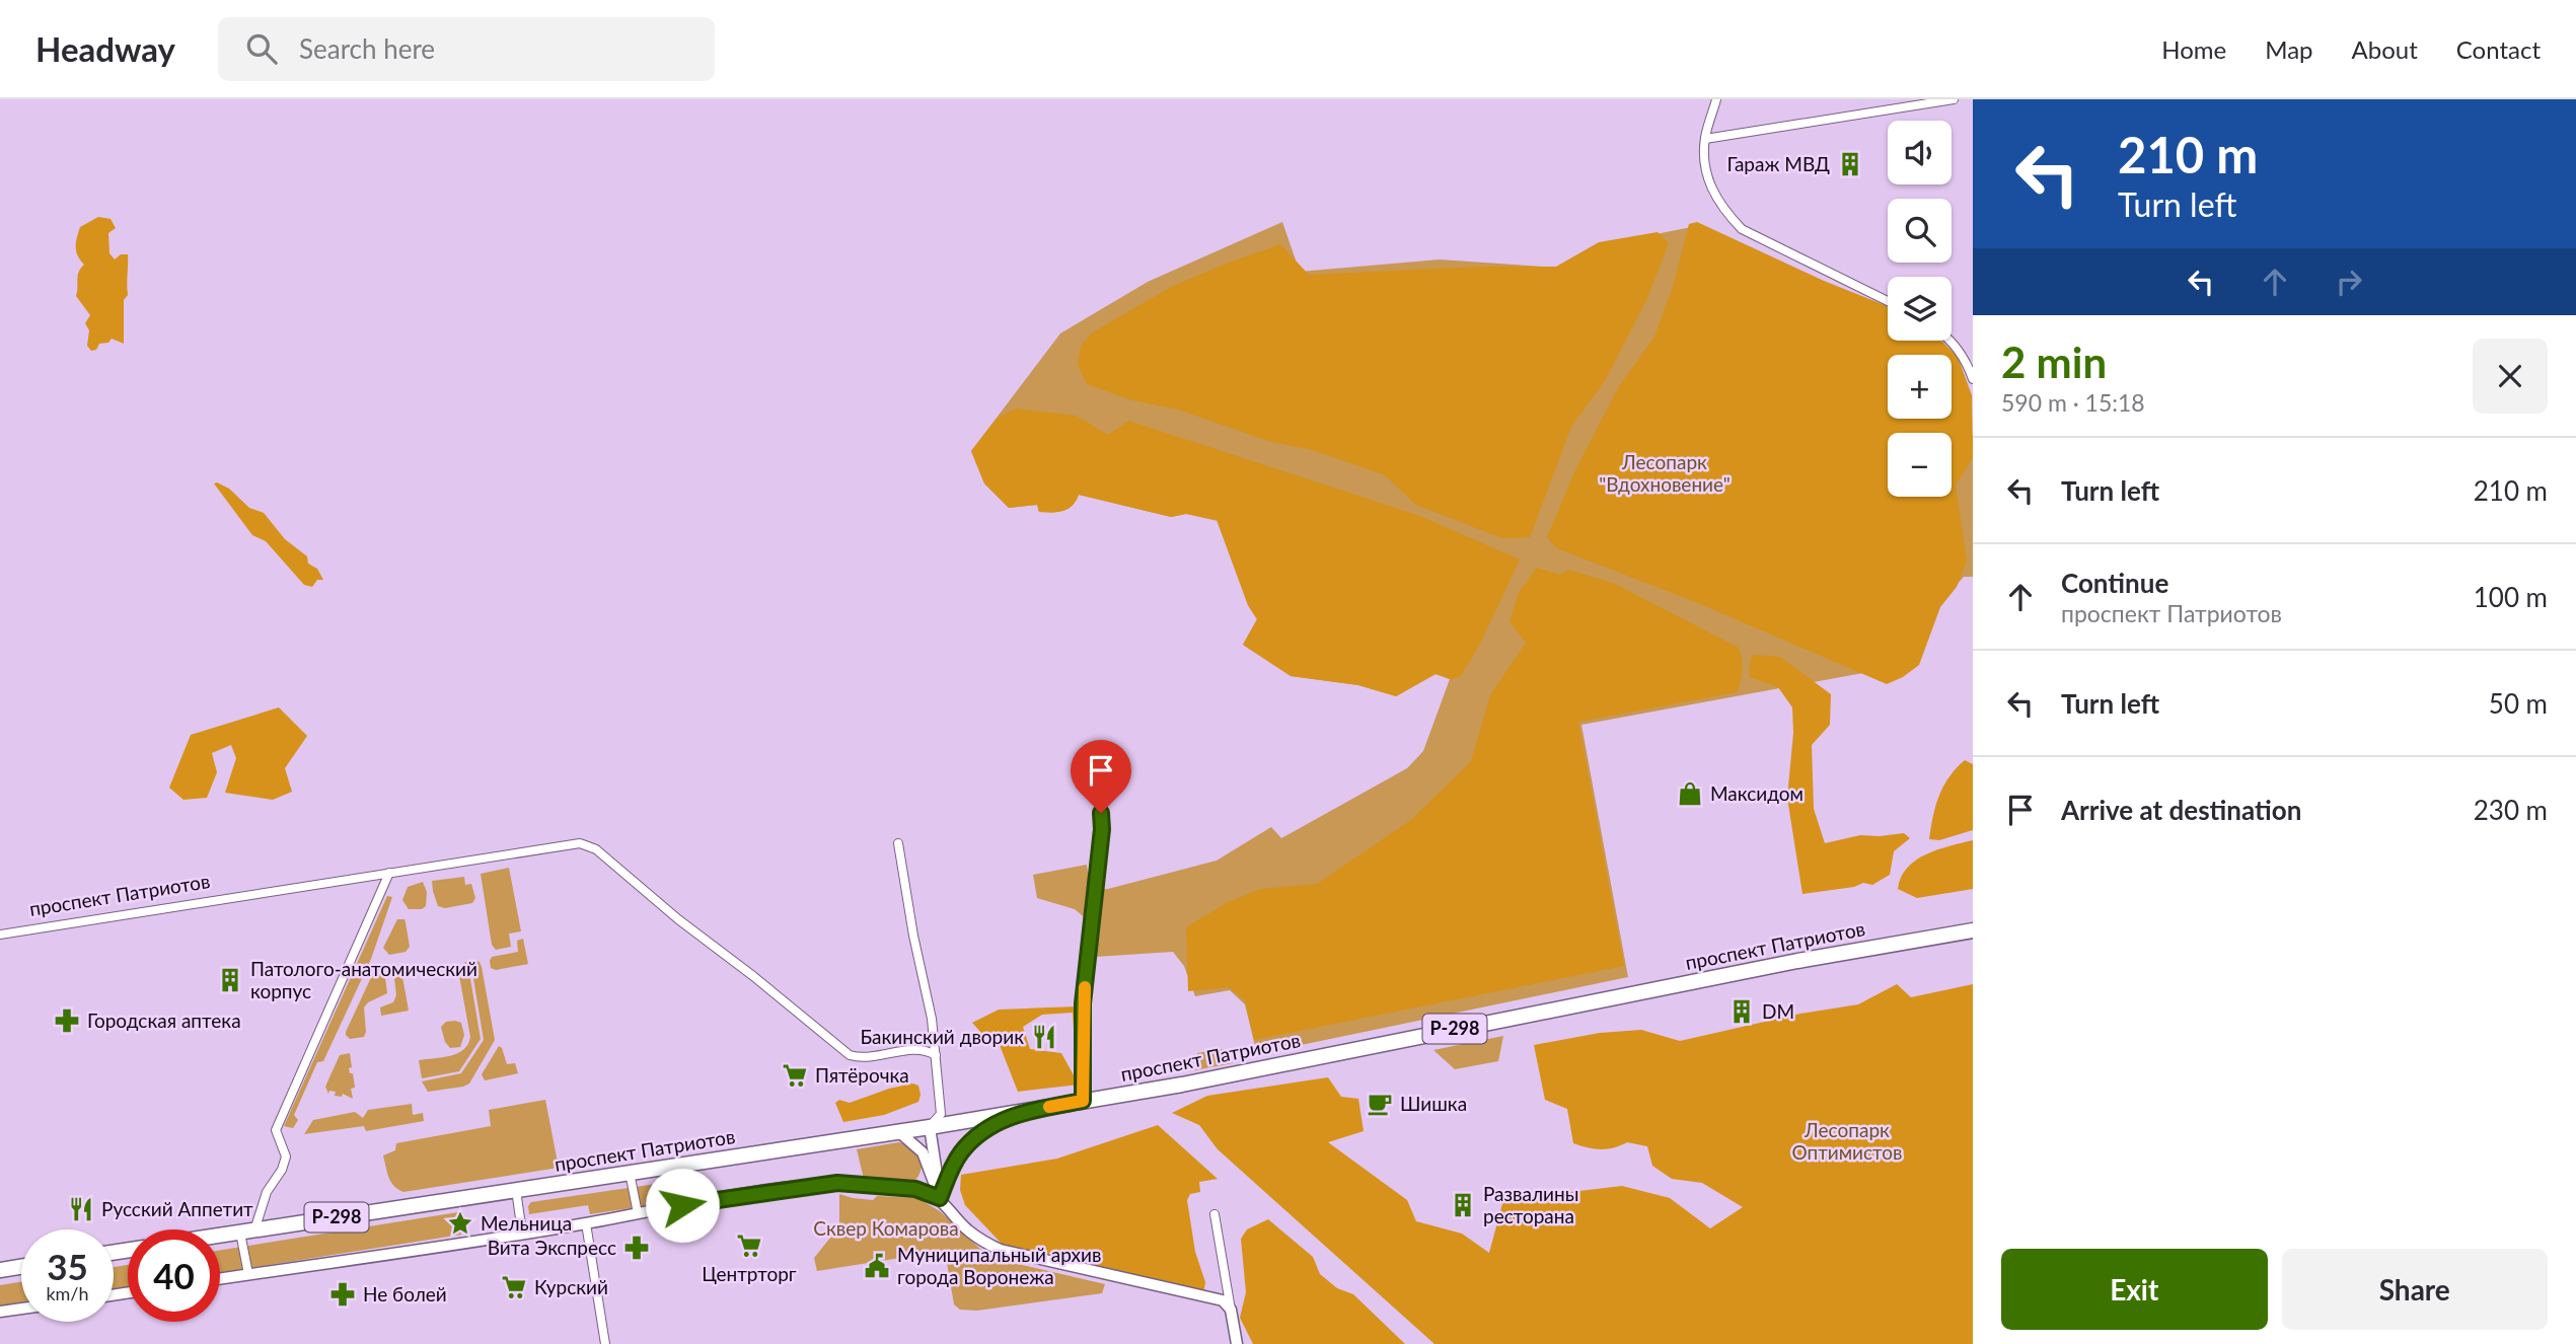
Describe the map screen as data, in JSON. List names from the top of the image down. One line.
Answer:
{"streets":{"highway":["проспект Патриотов","Р-298"]},"parks":["Лесопарк \"Вдохновение\"","Лесопарк Оптимистов","Сквер Комарова"],"places":{"building":["Гараж МВД","Патолого-анатомический корпус","DM","Развалины ресторана"],"shop":["Максидом"],"pharmacy":["Городская аптека","Вита Экспресс","Не болей"],"restaurant":["Бакинский дворик","Русский Аппетит"],"supermarket":["Пятёрочка","Центрторг","Курский"],"cafe":["Шишка"],"place":["Мельница"],"public building":["Муниципальный архив города Воронежа"]},"page":{"header":"Headway","search":"Search here","nav":["Home","Map","About","Contact"],"turn":["210 m","Turn left"],"map_buttons":["+","−"],"heading":["2 min","590 m · 15:18"],"list":[{"name":"Turn left","value":"210 m"},{"name":"Continue","note":"проспект Патриотов","value":"100 m"},{"name":"Turn left","value":"50 m"},{"name":"Arrive at destination","value":"230 m"}],"speed":"35 km/h","limit":"40","buttons":["Exit","Share"]}}
